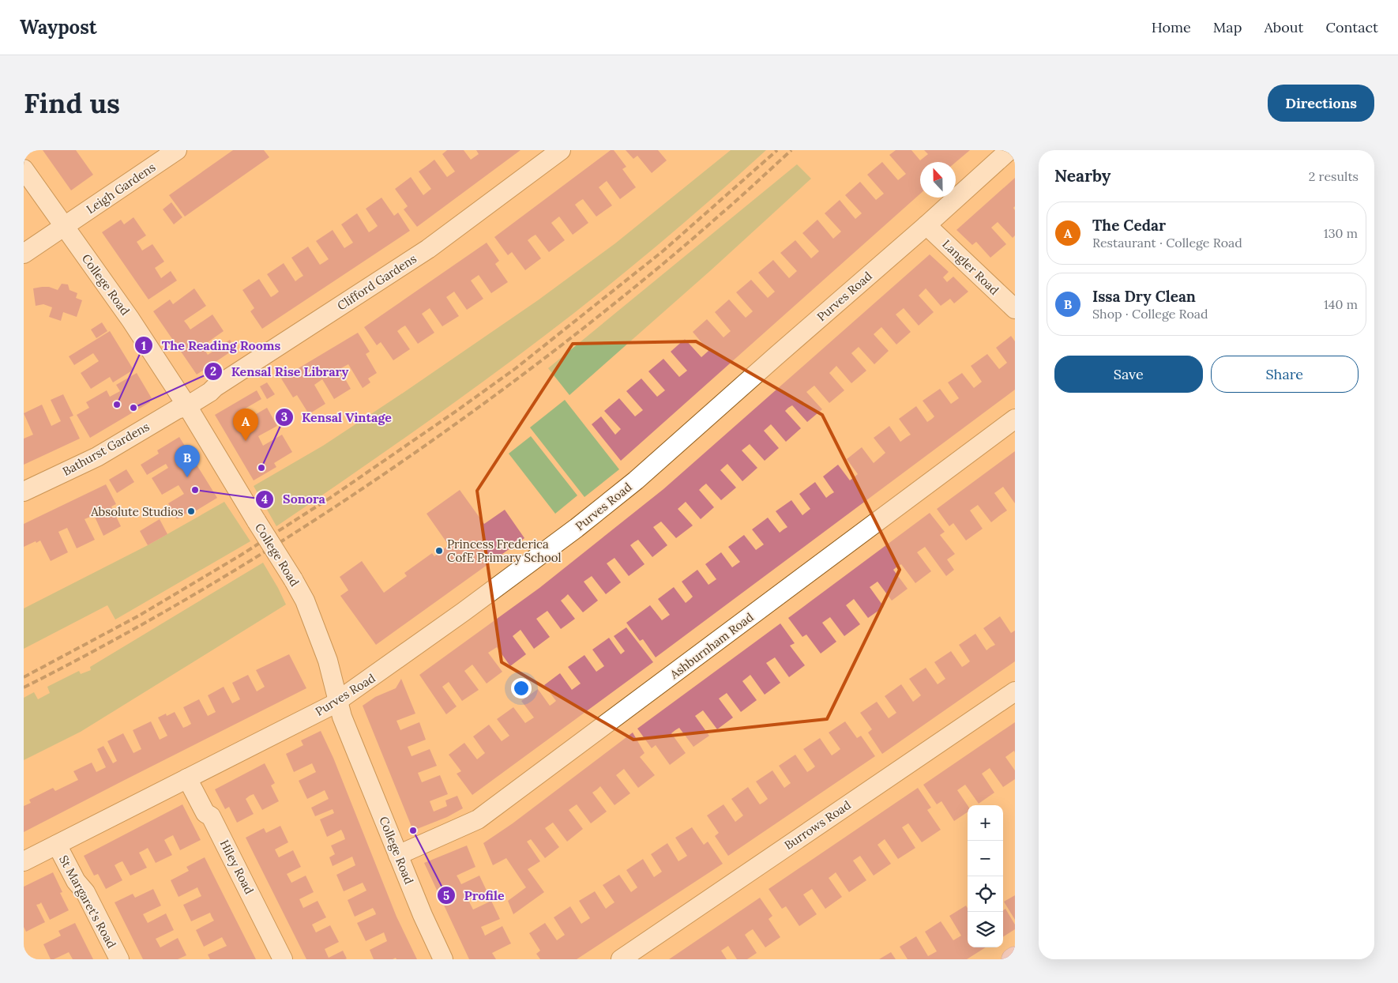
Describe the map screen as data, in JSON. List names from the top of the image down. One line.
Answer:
{"streets":{"street":["Leigh Gardens","Langler Road","Clifford Gardens","College Road","Purves Road","Bathurst Gardens","Ashburnham Road","Burrows Road","Hiley Road","St Margaret's Road"]},"crossings":[["Leigh Gardens","College Road"],["Langler Road","Purves Road"],["Clifford Gardens","College Road"],["Clifford Gardens","Bathurst Gardens"],["College Road","Purves Road"],["College Road","Bathurst Gardens"],["College Road","Ashburnham Road"],["Purves Road","Hiley Road"],["Purves Road","St Margaret's Road"]],"places":["The Reading Rooms","Kensal Rise Library","Kensal Vintage","Sonora","Absolute Studios","Princess Frederica CofE Primary School","Profile"],"north":"top","page":{"header":"Waypost","nav":["Home","Map","About","Contact"],"buttons":["Directions",["Save","Share"]],"title":"Find us","heading":["Nearby","2 results"],"list":[{"mark":"A","name":"The Cedar","note":"Restaurant · College Road","value":"130 m"},{"mark":"B","name":"Issa Dry Clean","note":"Shop · College Road","value":"140 m"}],"pins":["A","B"],"map_buttons":["+","−"]}}
